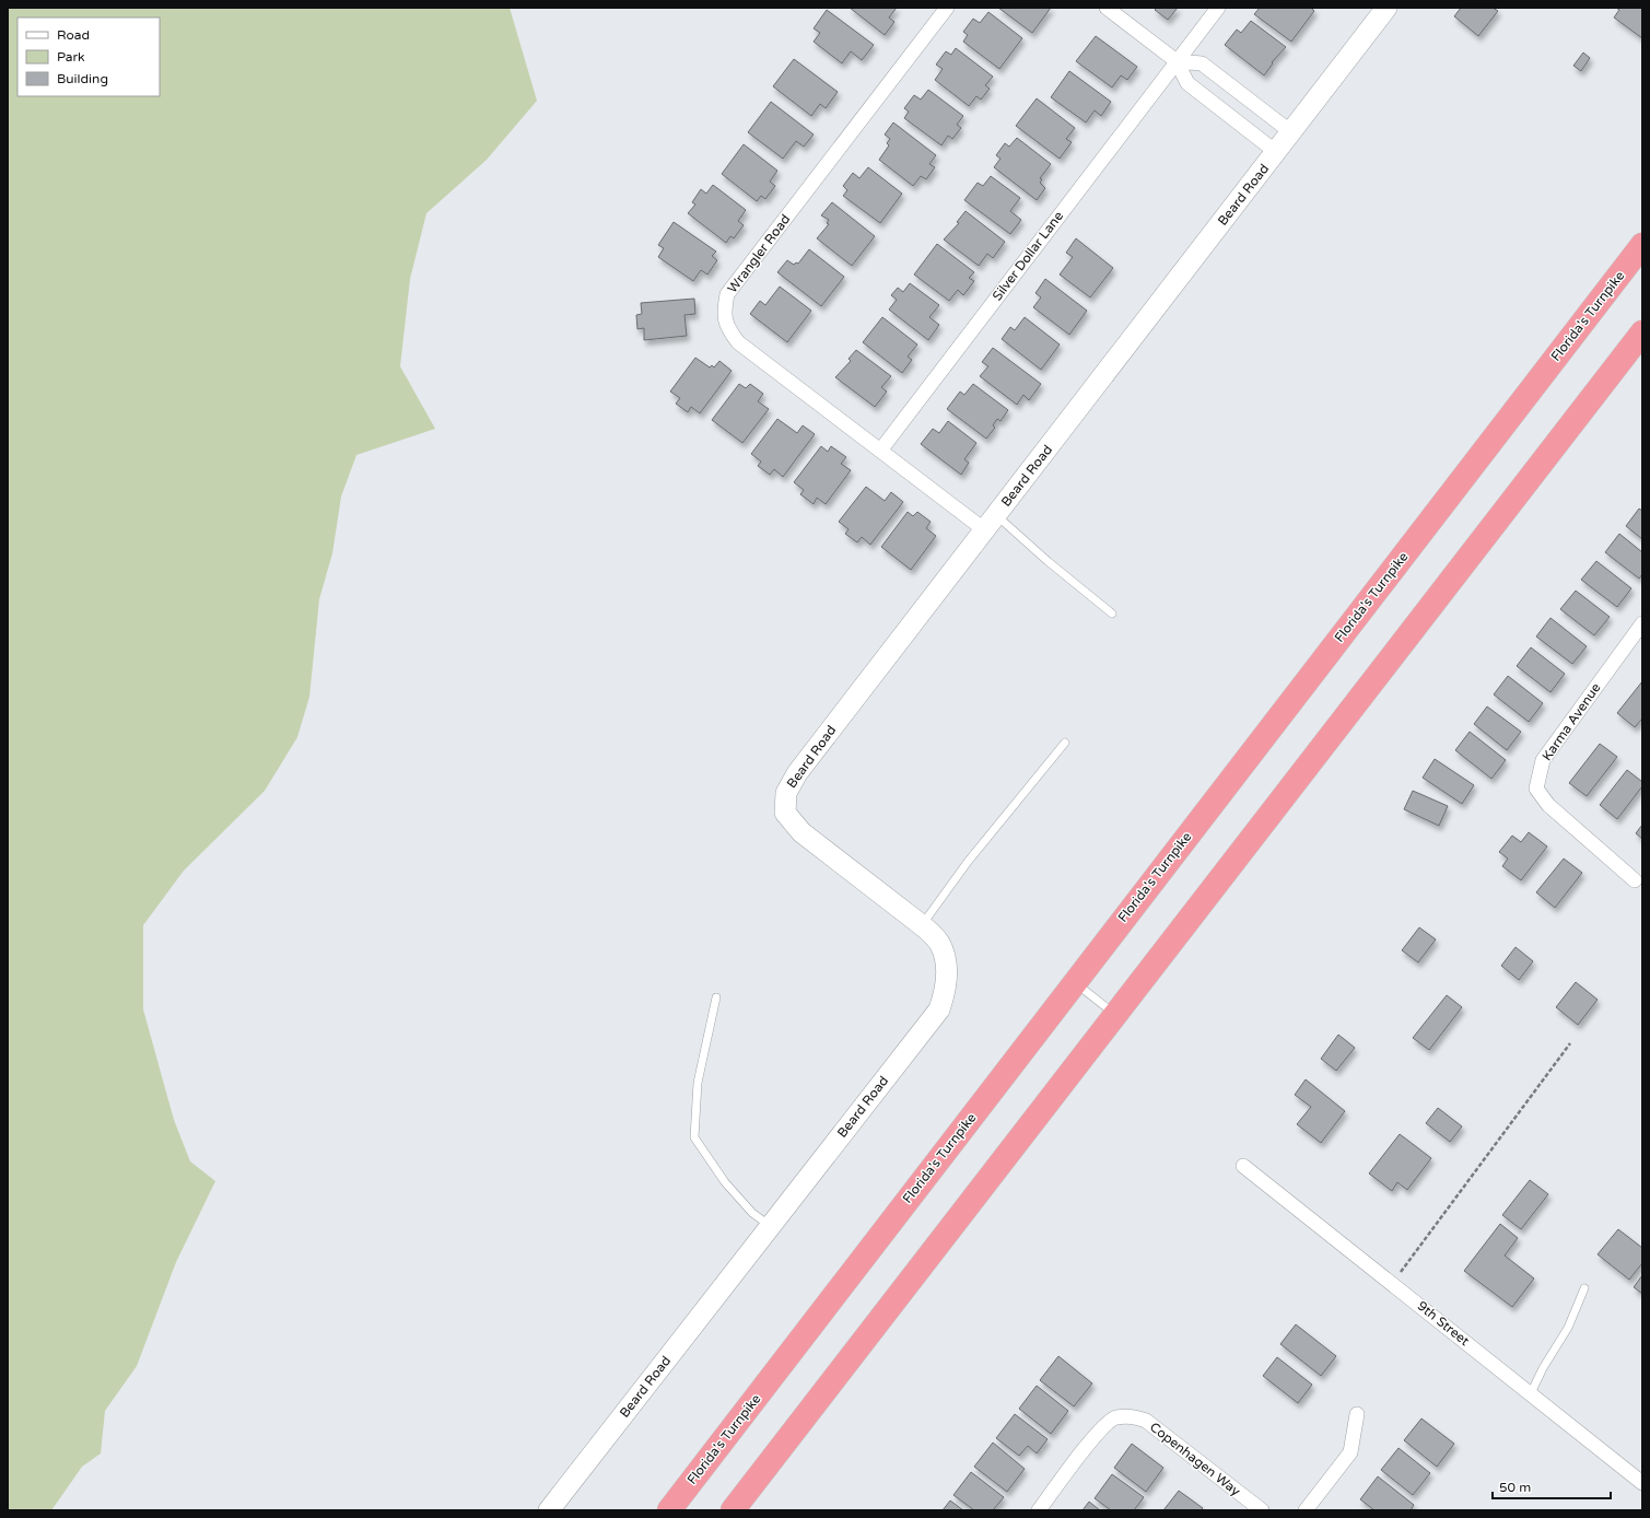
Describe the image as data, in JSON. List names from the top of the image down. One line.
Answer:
{"streets":{"highway":["Florida's Turnpike"],"street":["Beard Road","Wrangler Road","Silver Dollar Lane","Karma Avenue","9th Street","Copenhagen Way"]},"crossings":[["Beard Road","Wrangler Road"],["Wrangler Road","Silver Dollar Lane"]],"legend":["Road","Park","Building"],"scale_bar":"50 m"}
